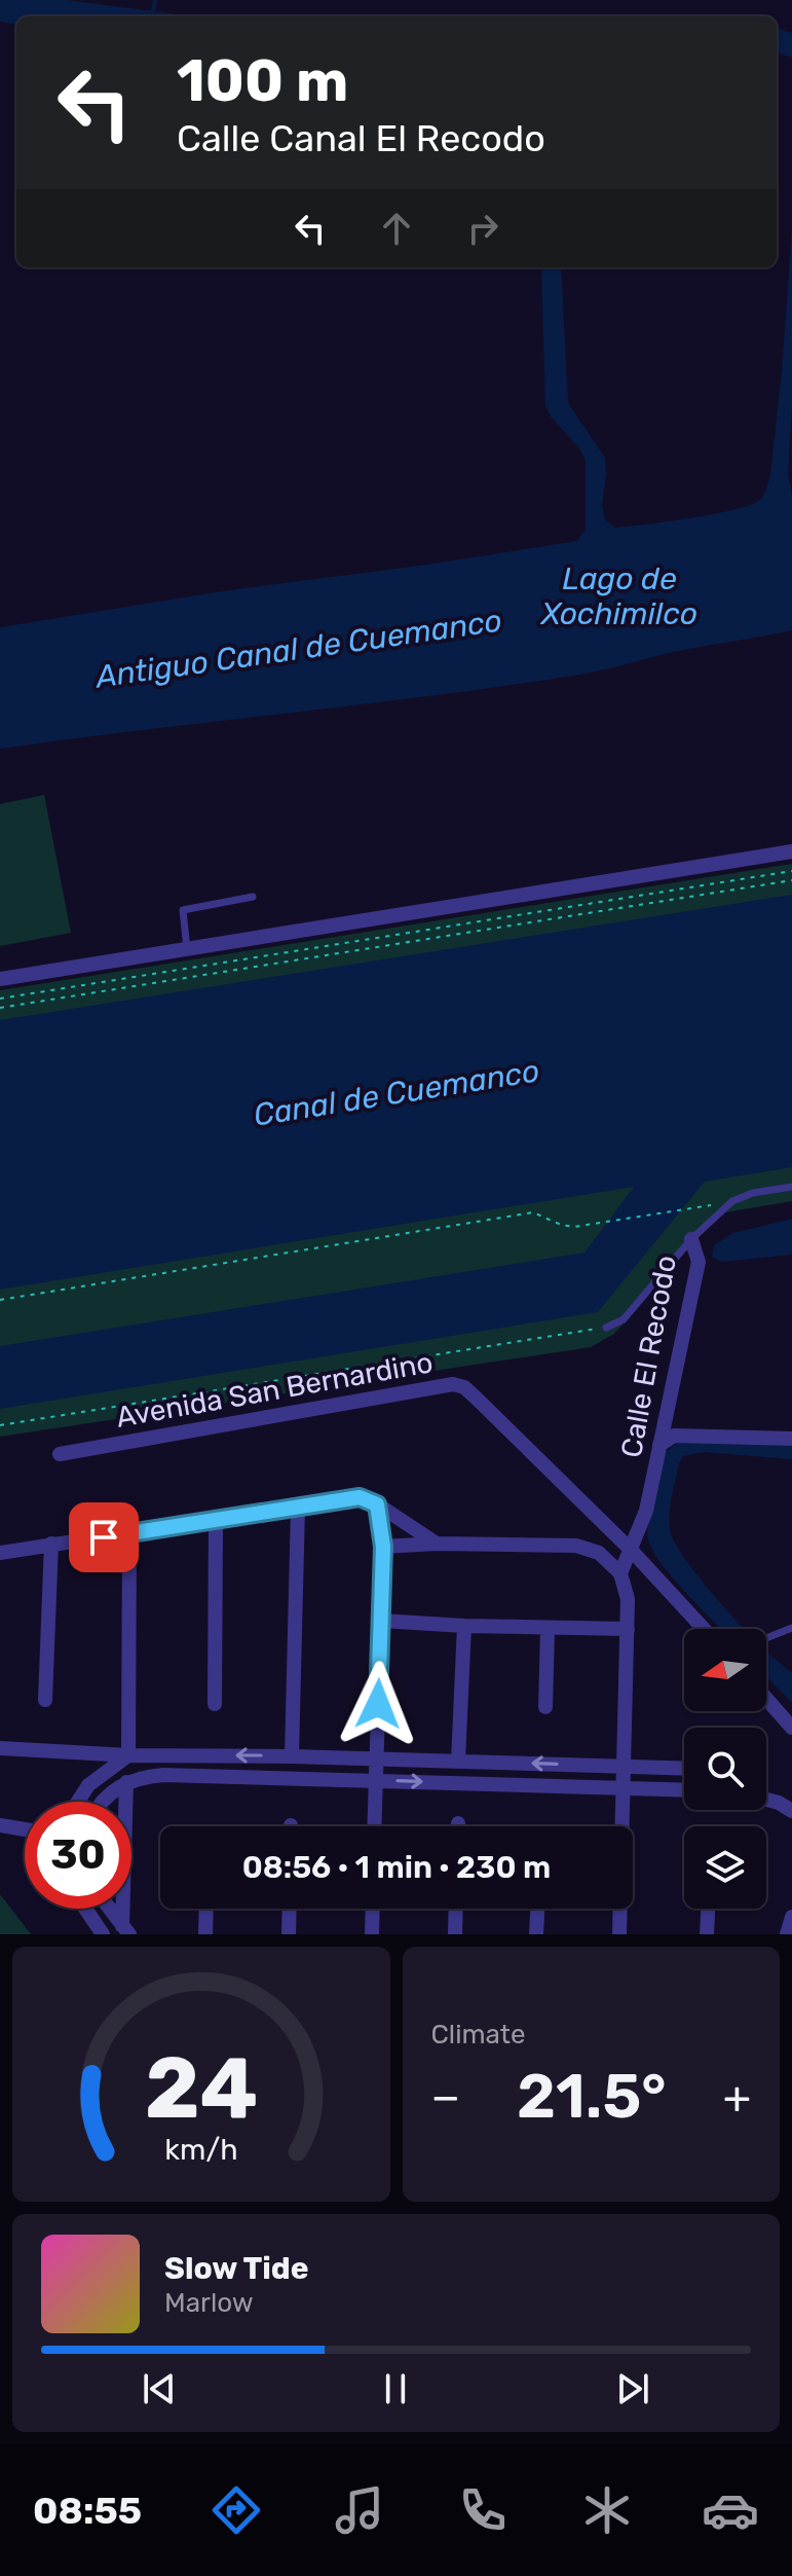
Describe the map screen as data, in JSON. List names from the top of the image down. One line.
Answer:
{"streets":{"street":["Calle El Recodo","Avenida San Bernardino"]},"crossings":[["Calle El Recodo","Avenida San Bernardino"]],"water":["Lago de Xochimilco","Antiguo Canal de Cuemanco","Canal de Cuemanco"],"north":"left","page":{"turn":["100 m","Calle Canal El Recodo"],"limit":"30","trip":"08:56 · 1 min · 230 m","tile":"Climate","heat":["−","21.5°","+"],"song":["Slow Tide","Marlow"],"tabs":"08:55","gauge":["24","km/h"]}}
